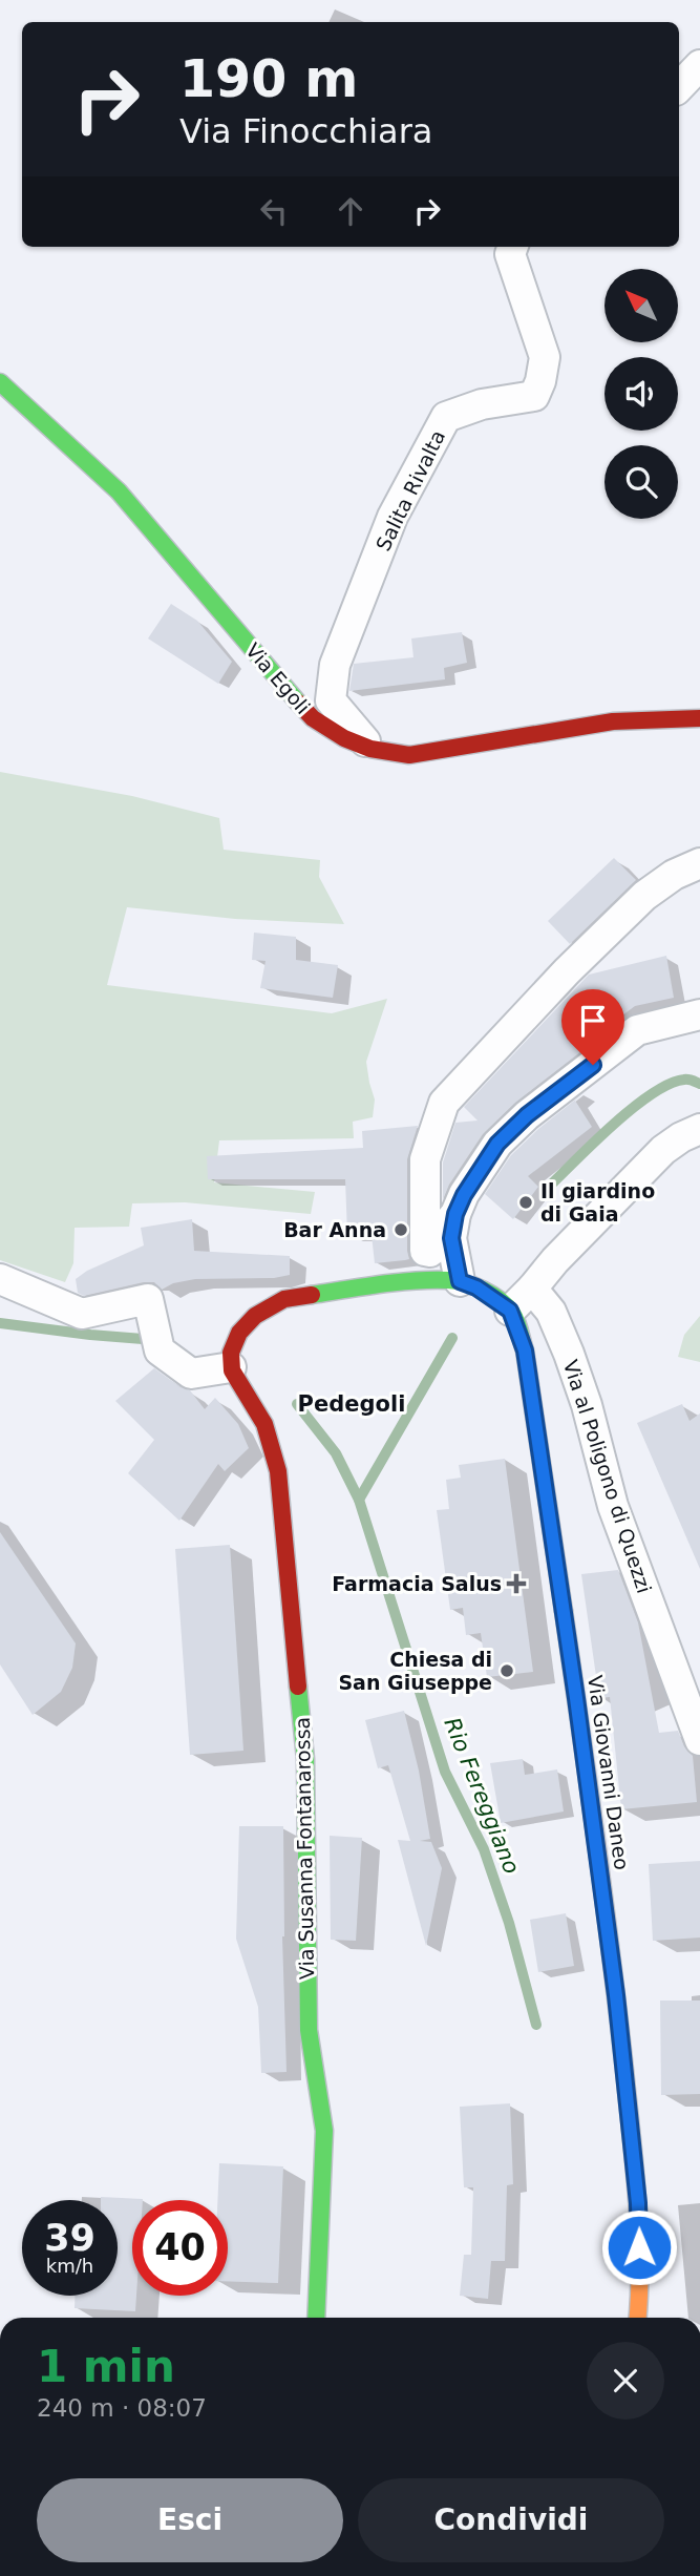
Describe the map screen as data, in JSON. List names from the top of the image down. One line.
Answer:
{"streets":{"street":["Salita Rivalta","Via Egoli","Via al Poligono di Quezzi","Via Giovanni Daneo","Via Susanna Fontanarossa"]},"crossings":[["Salita Rivalta","Via Egoli"]],"districts":["Pedegoli"],"water":["Rio Fereggiano"],"places":{"other":["Il giardino di Gaia","Bar Anna","Chiesa di San Giuseppe"],"health":["Farmacia Salus"]},"north":"top left","page":{"turn":["190 m","Via Finocchiara"],"speed":"39 km/h","limit":"40","heading":["1 min","240 m · 08:07"],"buttons":["Esci","Condividi"]}}
